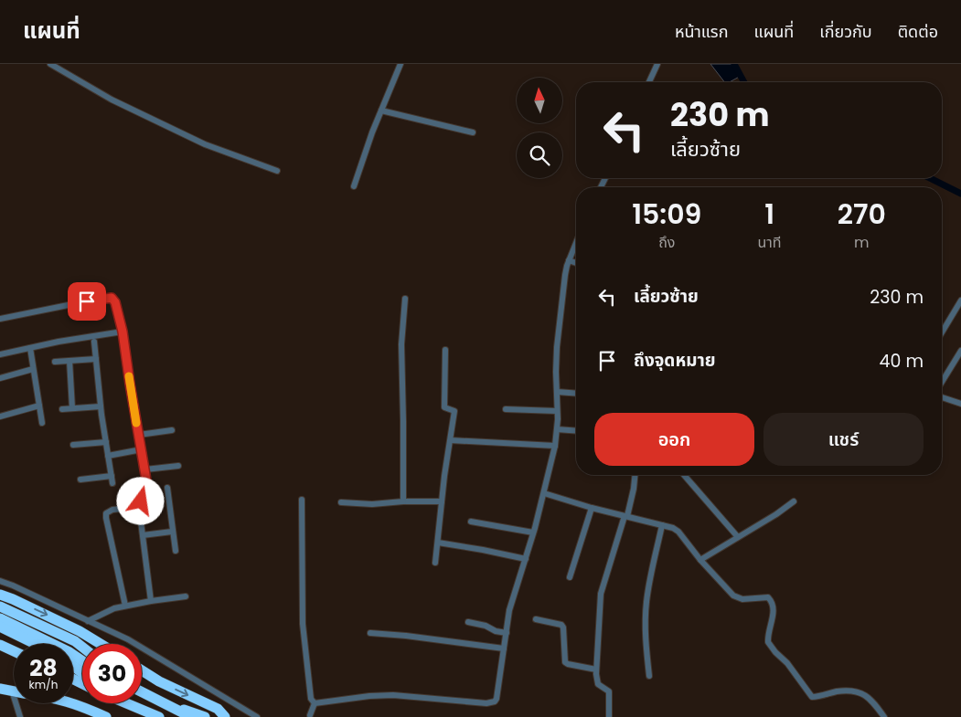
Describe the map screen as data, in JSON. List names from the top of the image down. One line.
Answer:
{"north":"top","page":{"header":"แผนที่","nav":["หน้าแรก","แผนที่","เกี่ยวกับ","ติดต่อ"],"turn":["230 m","เลี้ยวซ้าย"],"eta":["15:09","ถึง","1","นาที","270","m"],"list":[{"name":"เลี้ยวซ้าย","value":"230 m"},{"name":"ถึงจุดหมาย","value":"40 m"}],"buttons":["ออก","แชร์"],"speed":"28 km/h","limit":"30"}}
